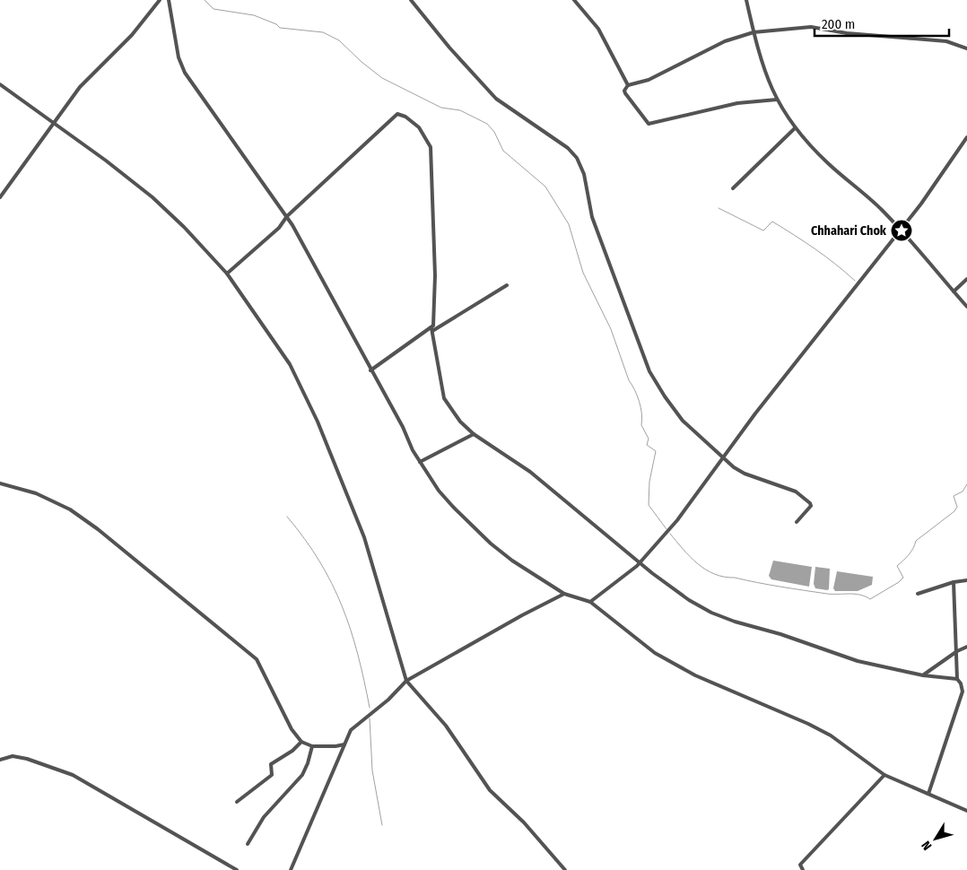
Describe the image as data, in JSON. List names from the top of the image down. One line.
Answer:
{"places":{"place":["Chhahari Chok"]},"scale_bar":"200 m","north":"bottom left"}
